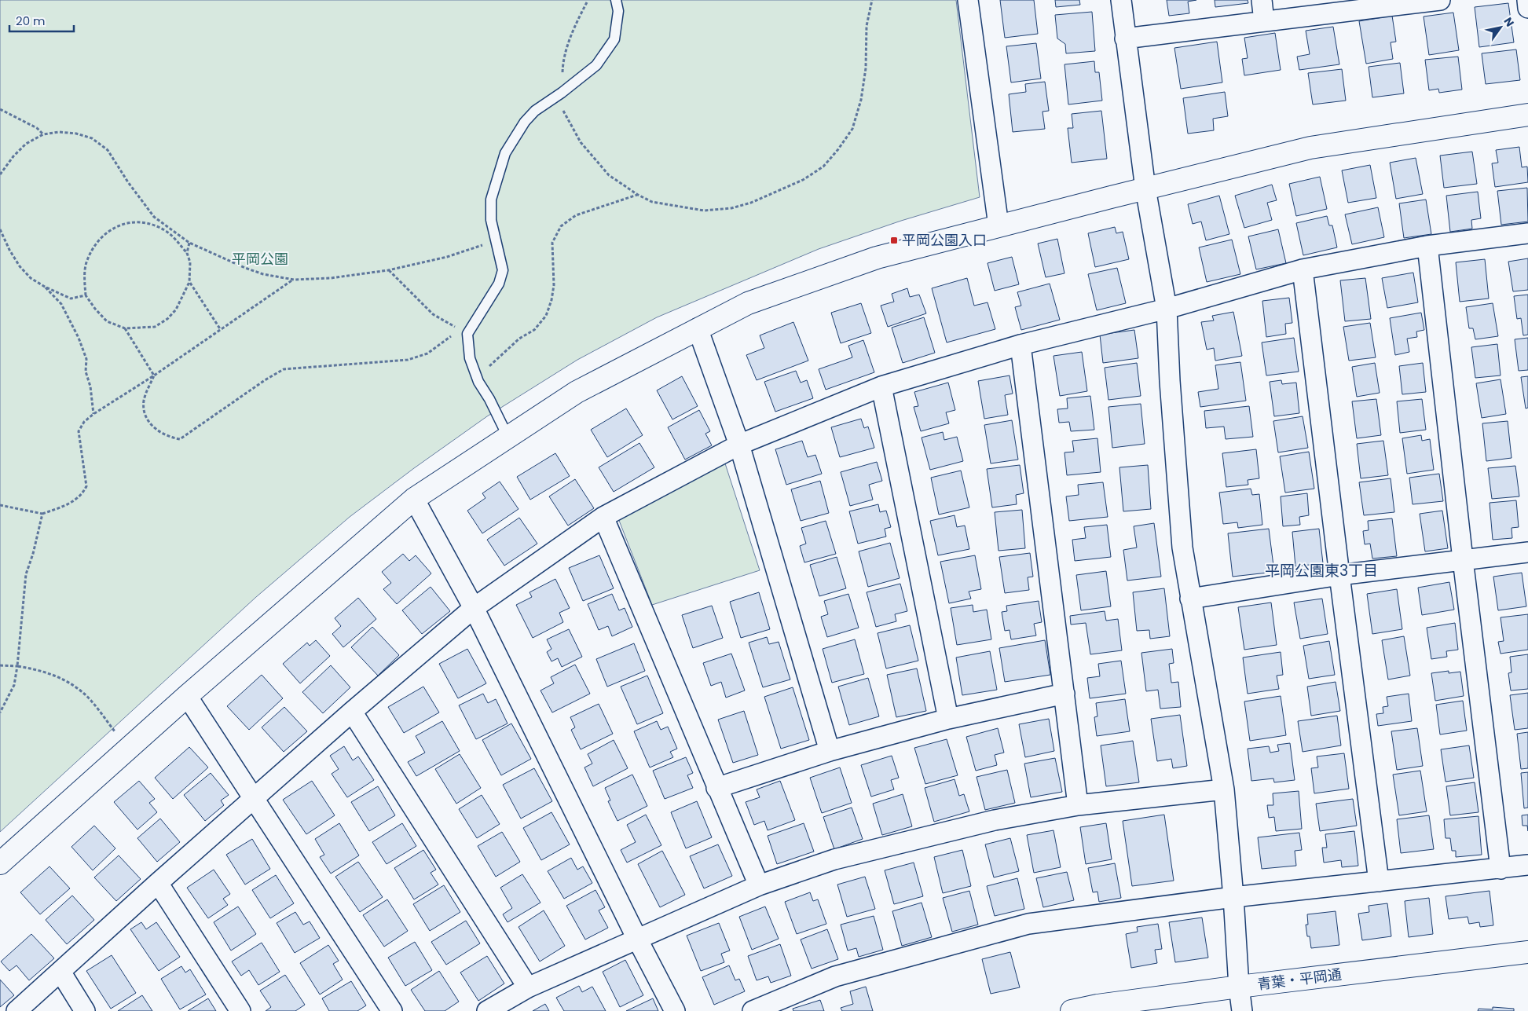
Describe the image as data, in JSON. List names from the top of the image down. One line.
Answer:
{"streets":{"street":["青葉・平岡通"]},"districts":["平岡公園東3丁目"],"parks":["平岡公園"],"places":{"transit":["平岡公園入口"]},"scale_bar":"20 m","north":"top right"}
